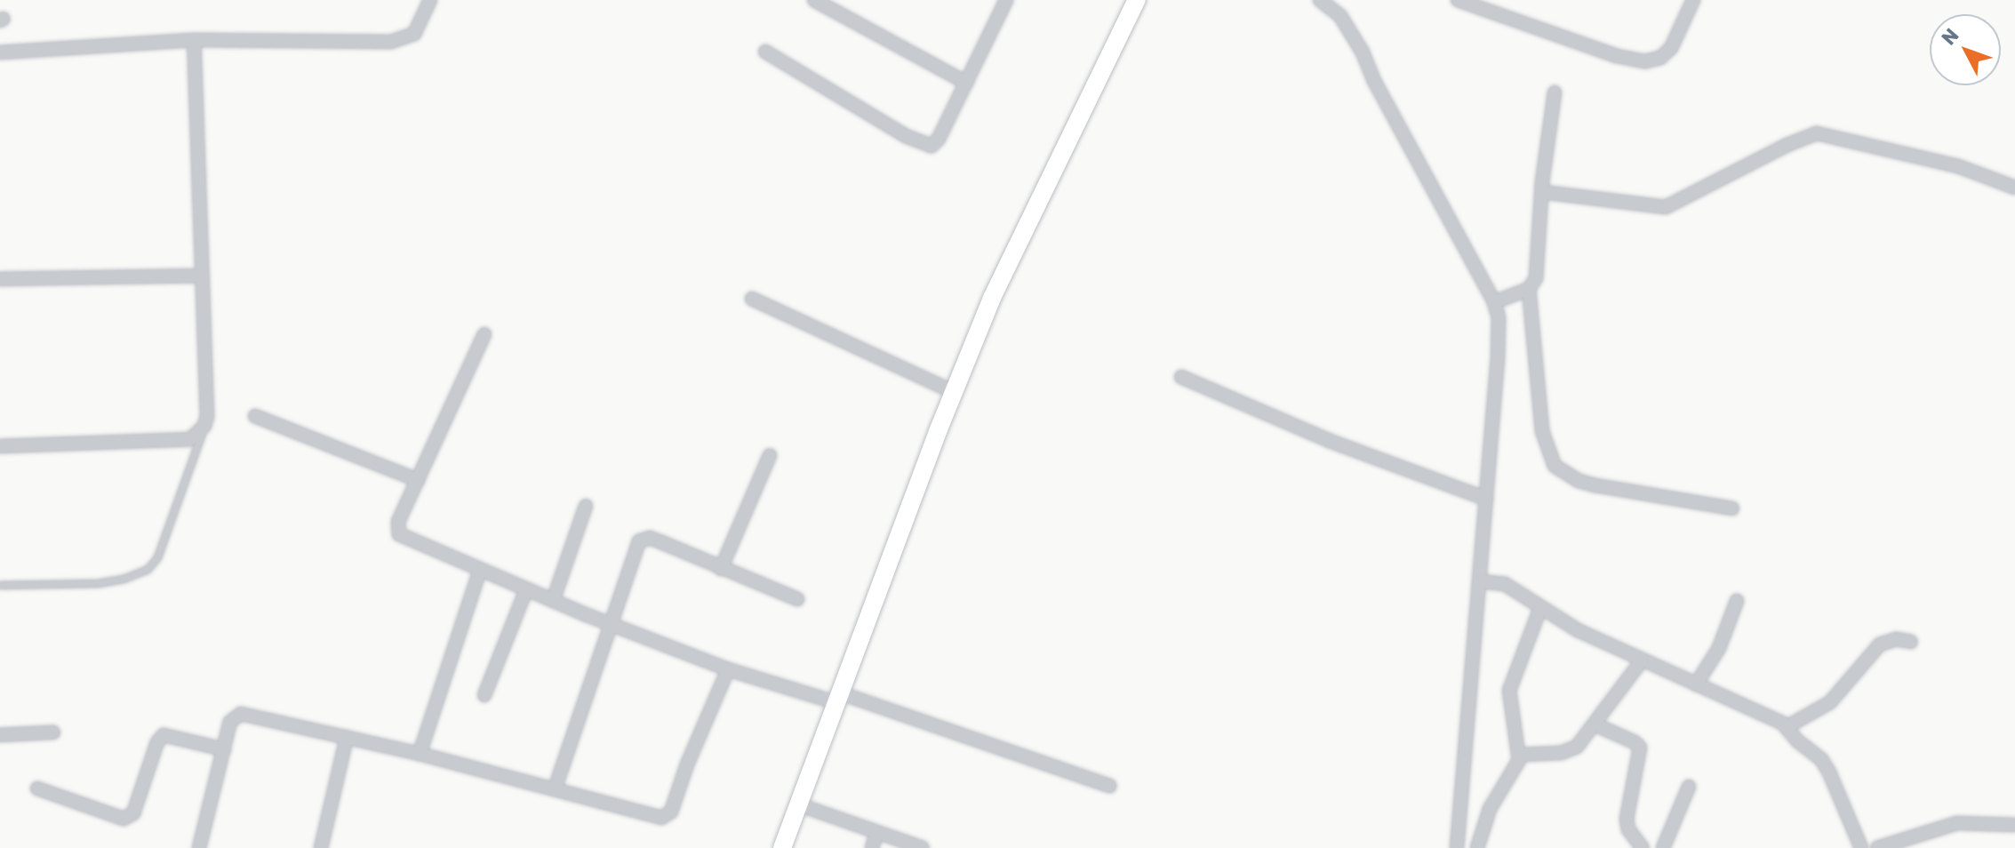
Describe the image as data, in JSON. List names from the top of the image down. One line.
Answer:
{"north":"top left"}
